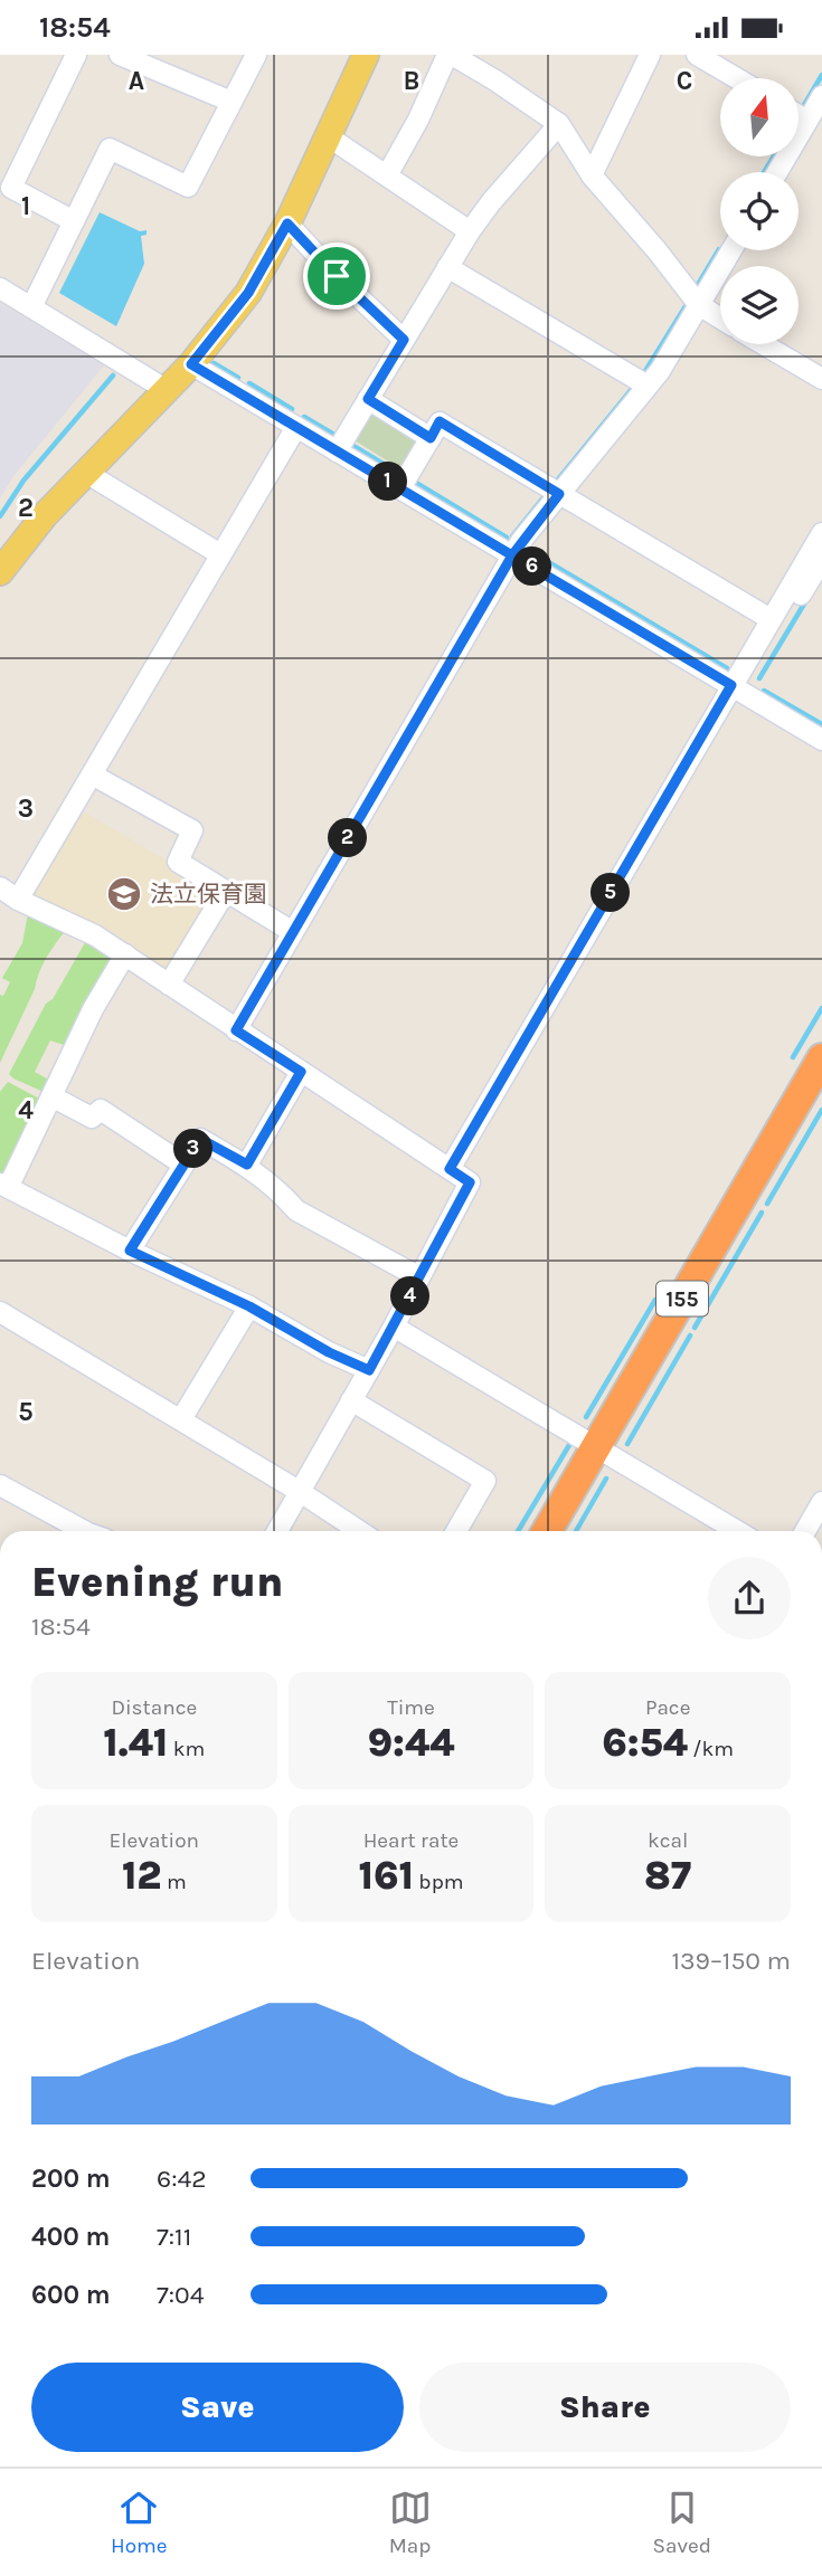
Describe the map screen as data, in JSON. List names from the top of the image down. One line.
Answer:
{"streets":{"highway":["155"]},"places":{"school or university":["法立保育園"]},"north":"top","page":{"status":"18:54","pins":["1","6","2","5","3","4"],"heading":["Evening run","18:54"],"stats":[["Distance","1.41 km"],["Time","9:44"],["Pace","6:54 /km"],["Elevation","12 m"],["Heart rate","161 bpm"],["kcal","87"]],"chart":["Elevation","139–150 m"],"list":[{"name":"200 m","note":"6:42"},{"name":"400 m","note":"7:11"},{"name":"600 m","note":"7:04"}],"buttons":["Save","Share"],"tabs":["Home","Map","Saved"]},"grid":{"columns":["A","B","C"],"rows":["1","2","3","4","5"]}}
